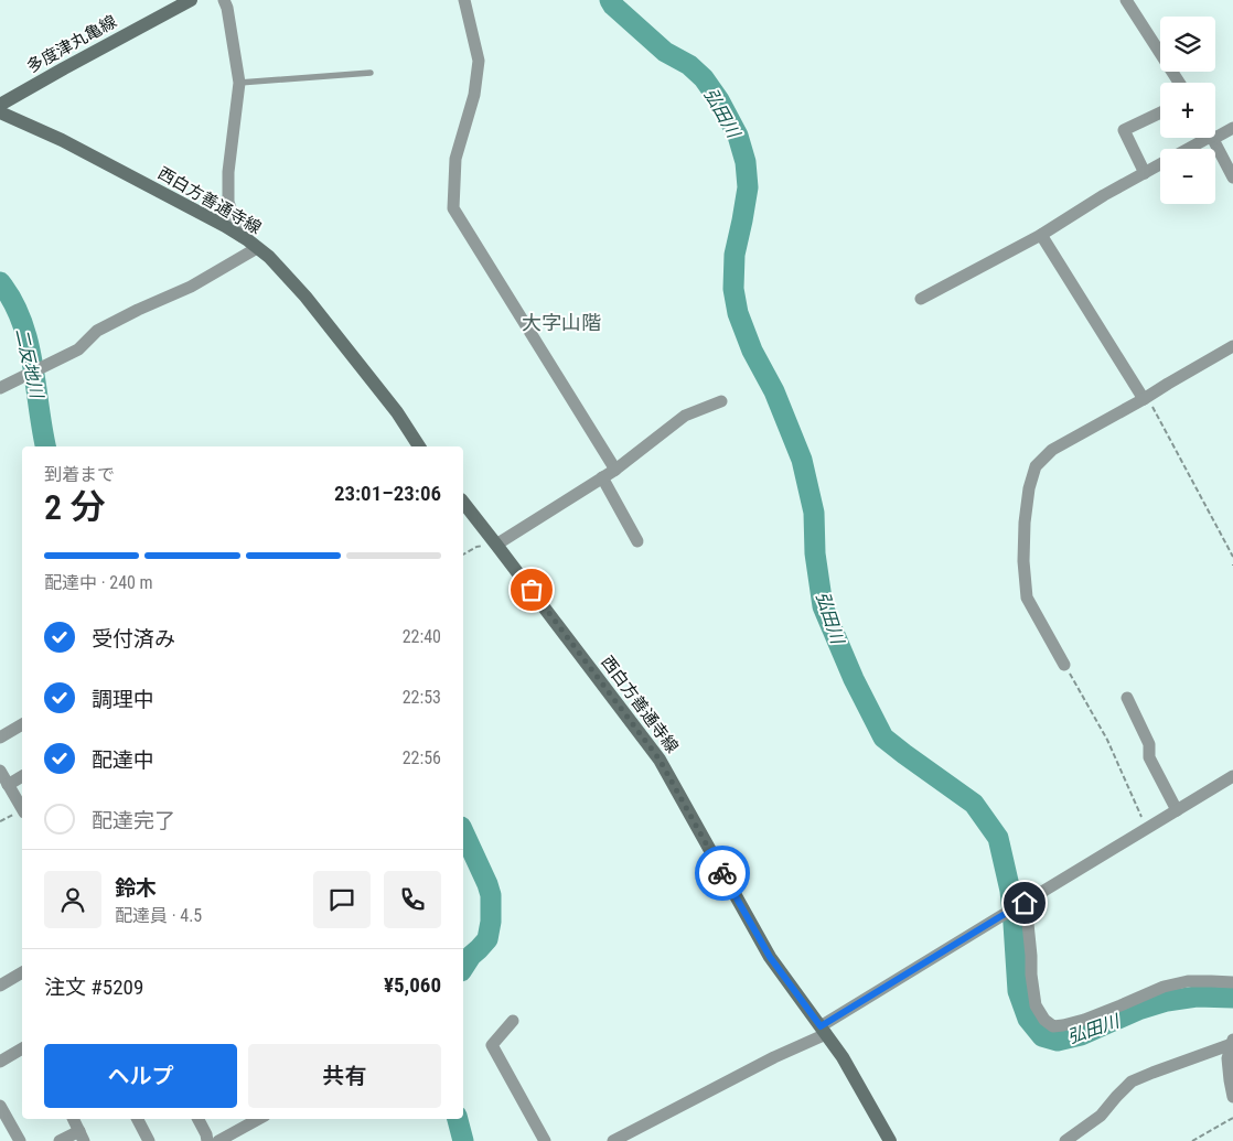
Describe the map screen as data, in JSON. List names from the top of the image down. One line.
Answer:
{"streets":{"main road":["多度津丸亀線","西白方善通寺線"]},"districts":["大字山階"],"water":["弘田川","二反地川"],"page":{"map_buttons":["+","−"],"heading":["2 分","到着まで","23:01–23:06"],"panel":["鈴木","配達員 · 4.5","注文 #5209","¥5,060"],"bar":"配達中 · 240 m","list":[["受付済み","22:40"],["調理中","22:53"],["配達中","22:56"],"配達完了"],"buttons":["ヘルプ","共有"]}}
